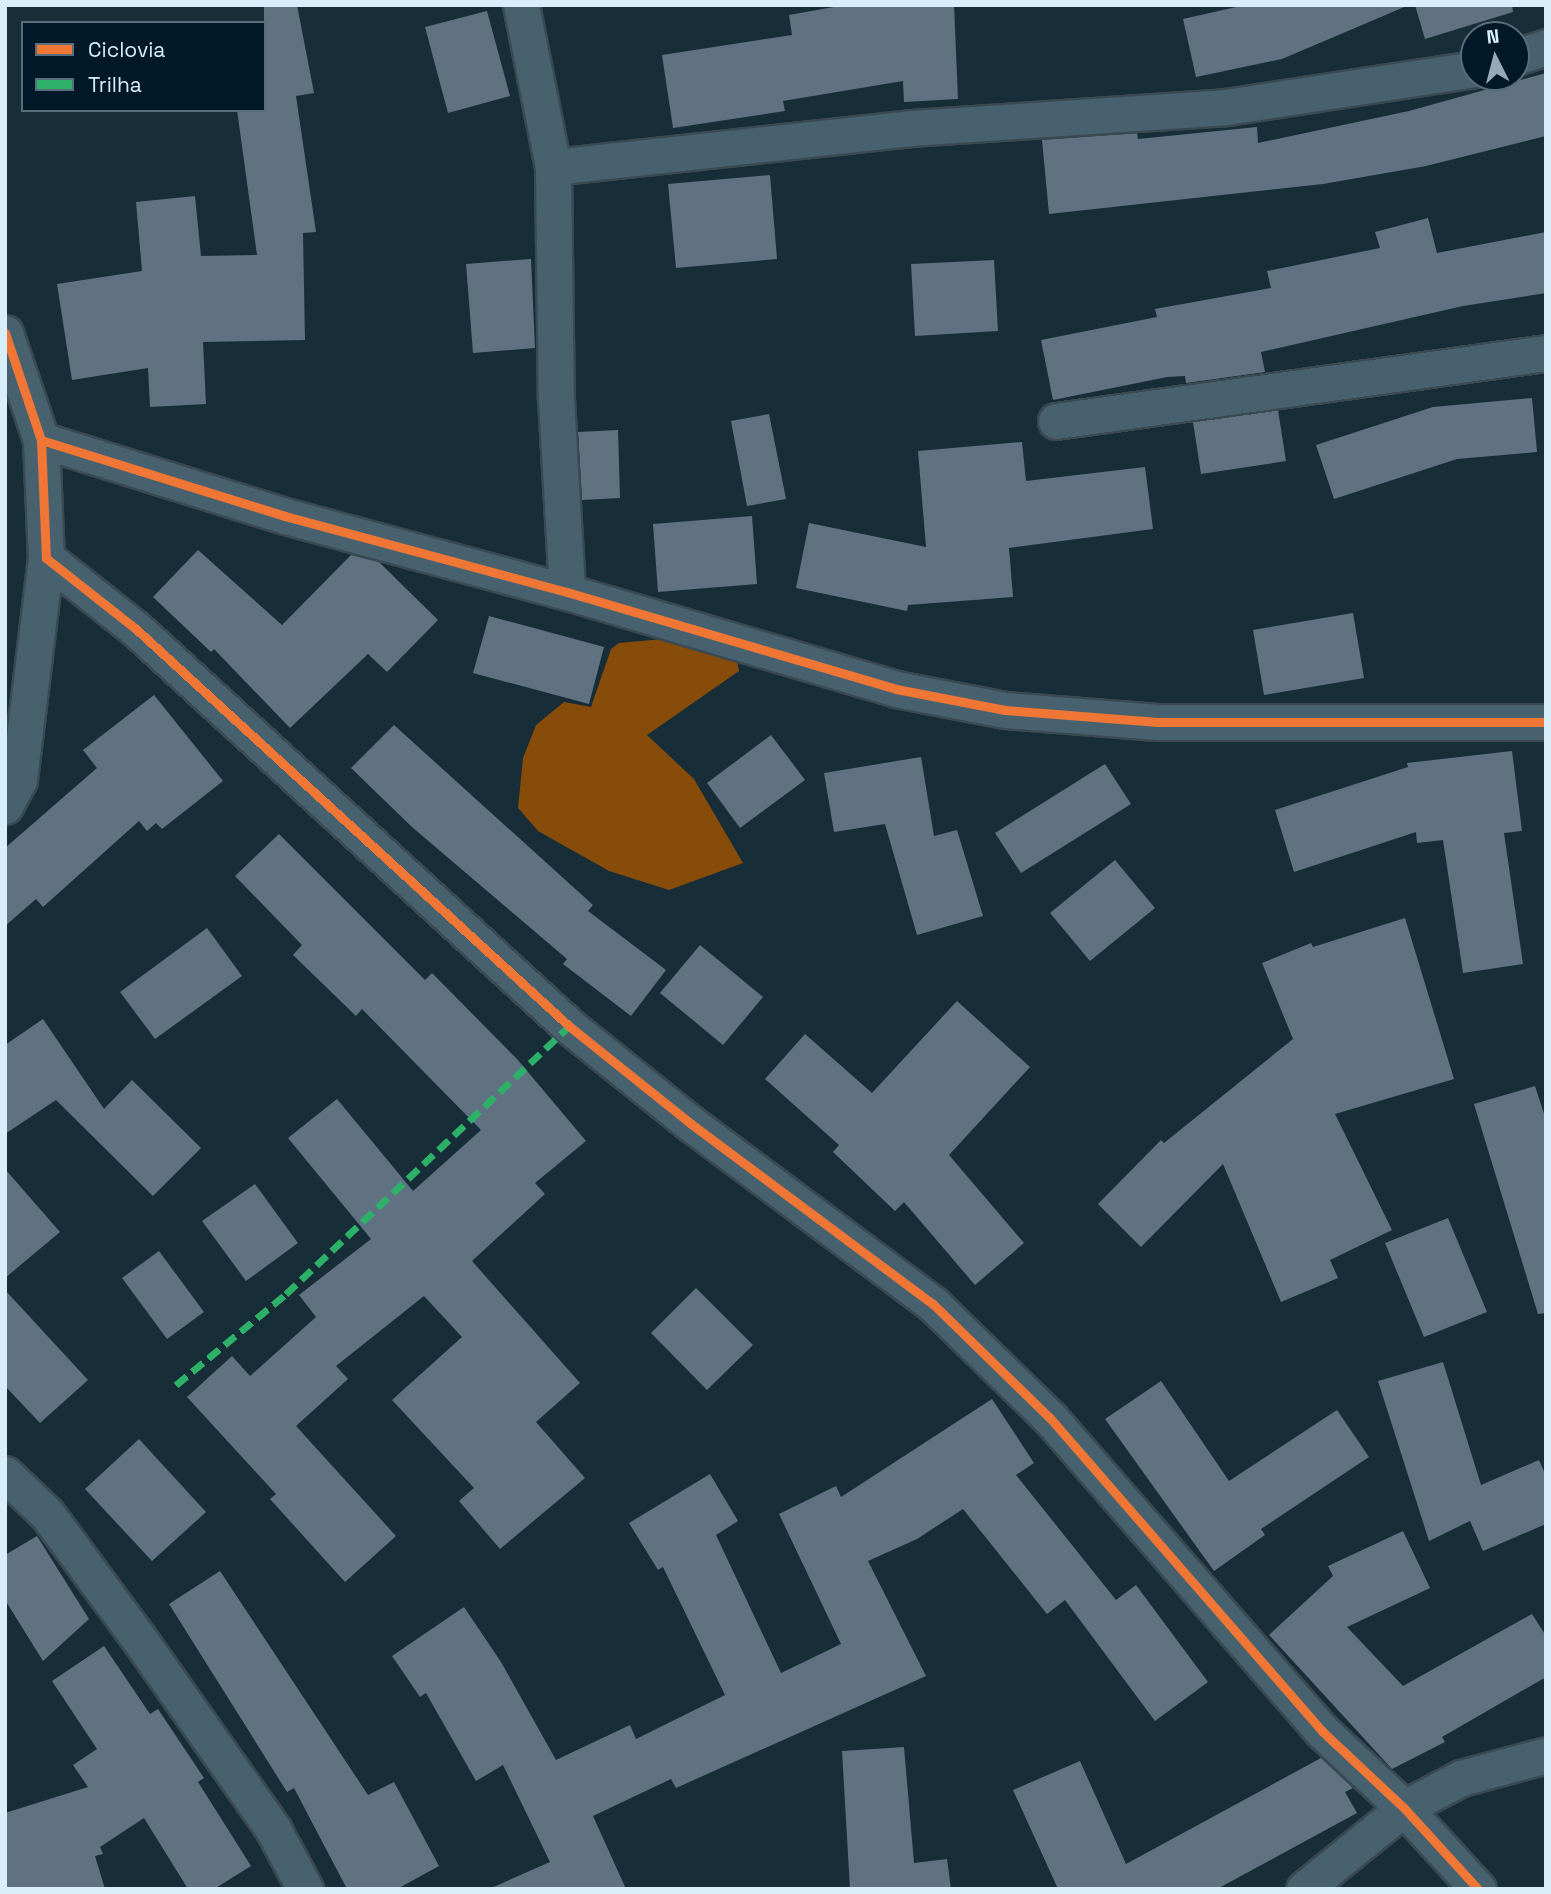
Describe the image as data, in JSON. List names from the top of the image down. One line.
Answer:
{"legend":["Ciclovia","Trilha"],"north":"top"}
